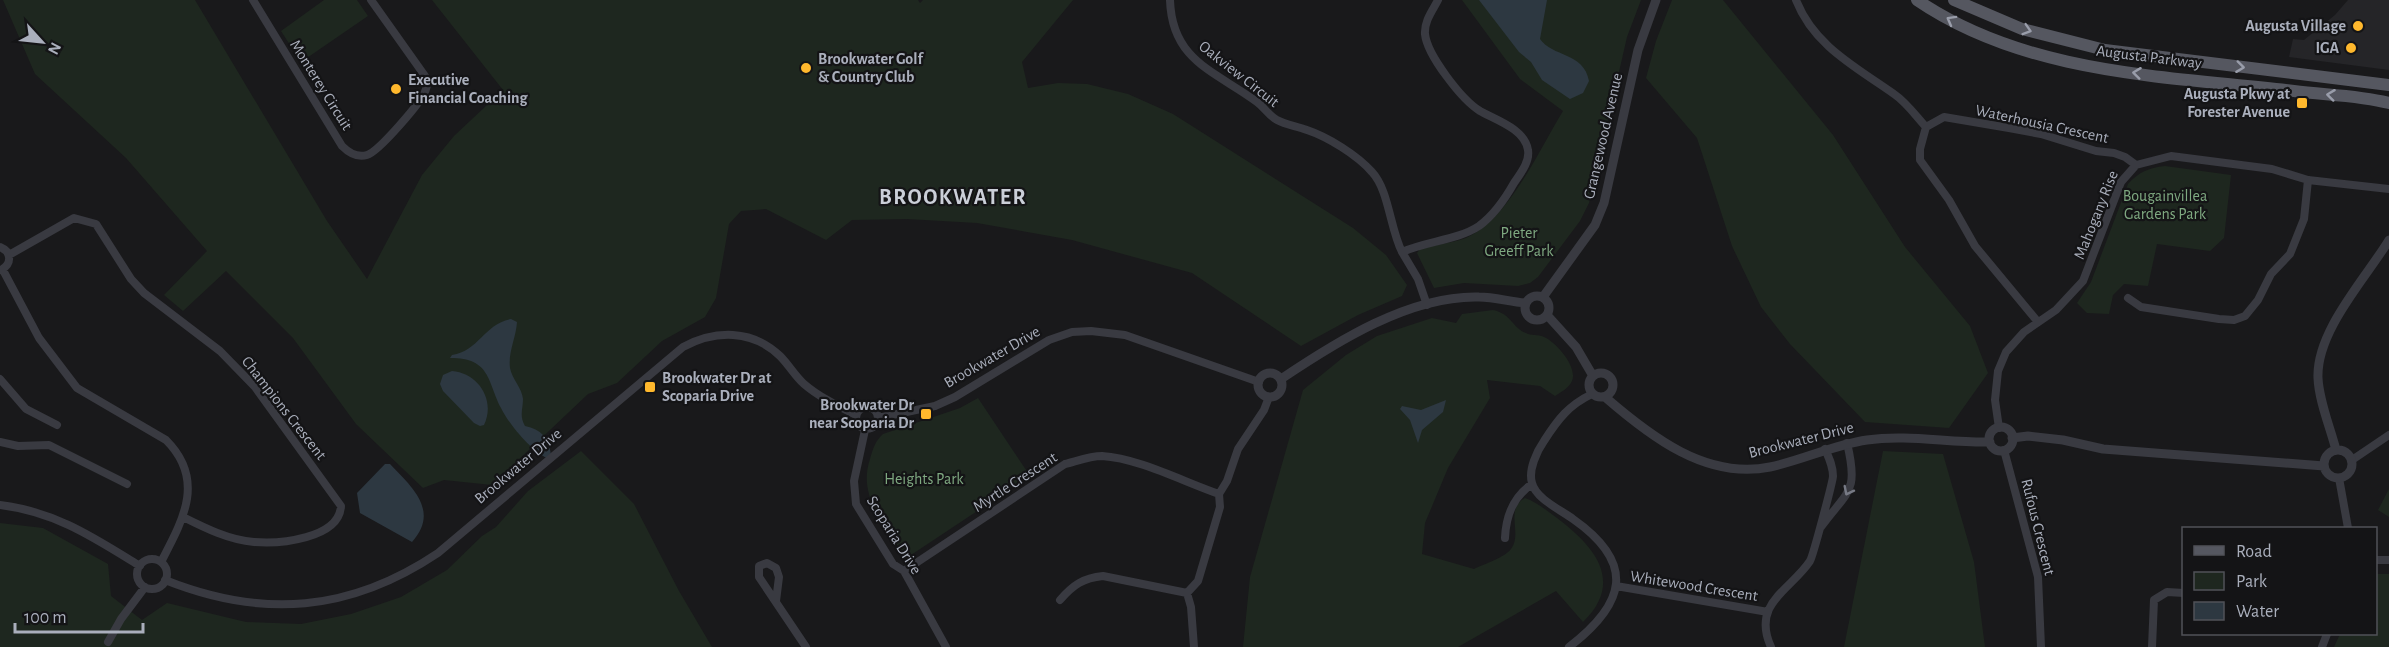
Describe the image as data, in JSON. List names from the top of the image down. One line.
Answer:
{"streets":{"main road":["Augusta Parkway"],"street":["Oakview Circuit","Monterey Circuit","Waterhousia Crescent","Grangewood Avenue","Mahogany Rise","Brookwater Drive","Champions Crescent","Myrtle Crescent","Rufous Crescent","Scoparia Drive","Whitewood Crescent"]},"crossings":[["Waterhousia Crescent","Mahogany Rise"],["Mahogany Rise","Brookwater Drive"],["Mahogany Rise","Rufous Crescent"],["Brookwater Drive","Rufous Crescent"],["Brookwater Drive","Scoparia Drive"],["Myrtle Crescent","Scoparia Drive"]],"districts":["BROOKWATER"],"parks":["Bougainvillea Gardens Park","Pieter Greeff Park","Heights Park"],"places":{"other":["Augusta Village","IGA","Brookwater Golf & Country Club","Executive Financial Coaching"],"transit":["Augusta Pkwy at Forester Avenue","Brookwater Dr at Scoparia Drive","Brookwater Dr near Scoparia Dr"]},"legend":["Road","Park","Water"],"scale_bar":"100 m","north":"bottom right"}
